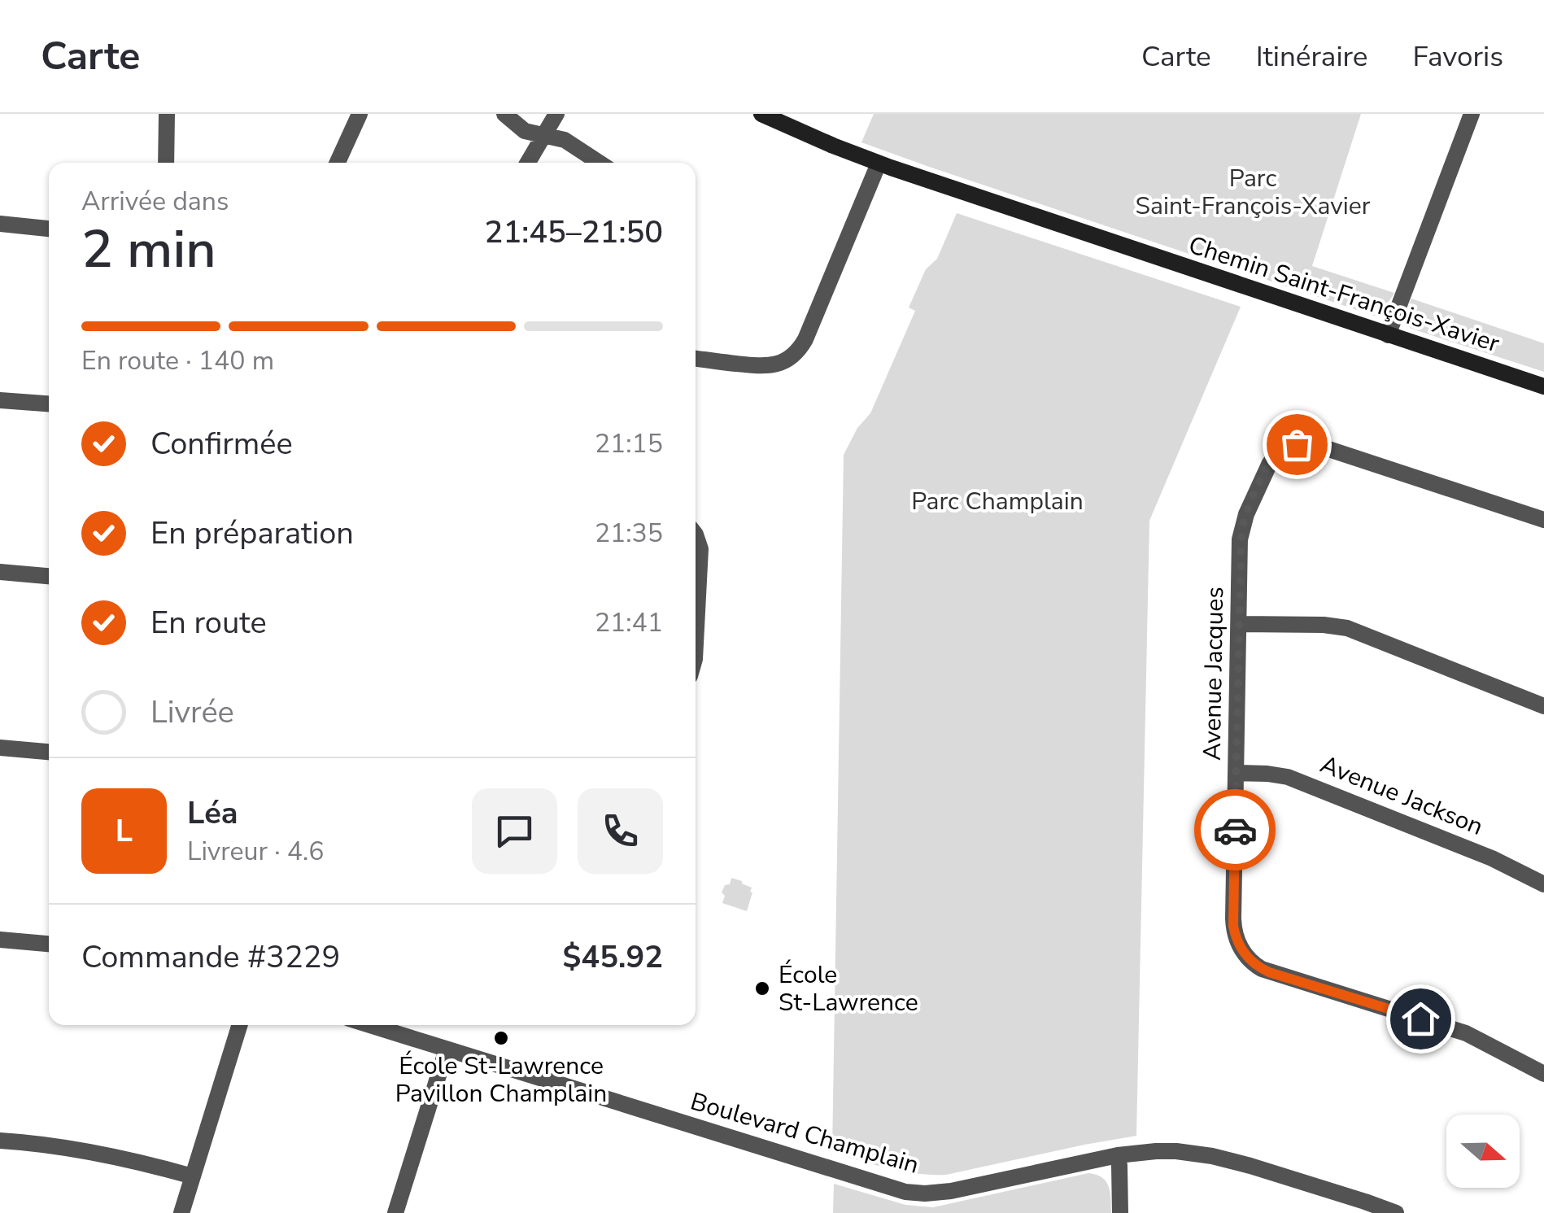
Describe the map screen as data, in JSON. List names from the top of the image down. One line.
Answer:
{"streets":{"street":["Chemin Saint-François-Xavier","Avenue Jacques","Avenue Jackson","Boulevard Champlain"]},"crossings":[["Avenue Jacques","Avenue Jackson"]],"parks":["Parc Saint-François-Xavier","Parc Champlain"],"places":["École St-Lawrence","École St-Lawrence Pavillon Champlain"],"north":"right","page":{"header":"Carte","nav":["Carte","Itinéraire","Favoris"],"heading":["2 min","Arrivée dans","21:45–21:50"],"panel":["Léa","Livreur · 4.6","Commande #3229","$45.92"],"bar":"En route · 140 m","list":[["Confirmée","21:15"],["En préparation","21:35"],["En route","21:41"],"Livrée"],"round":"L"}}
